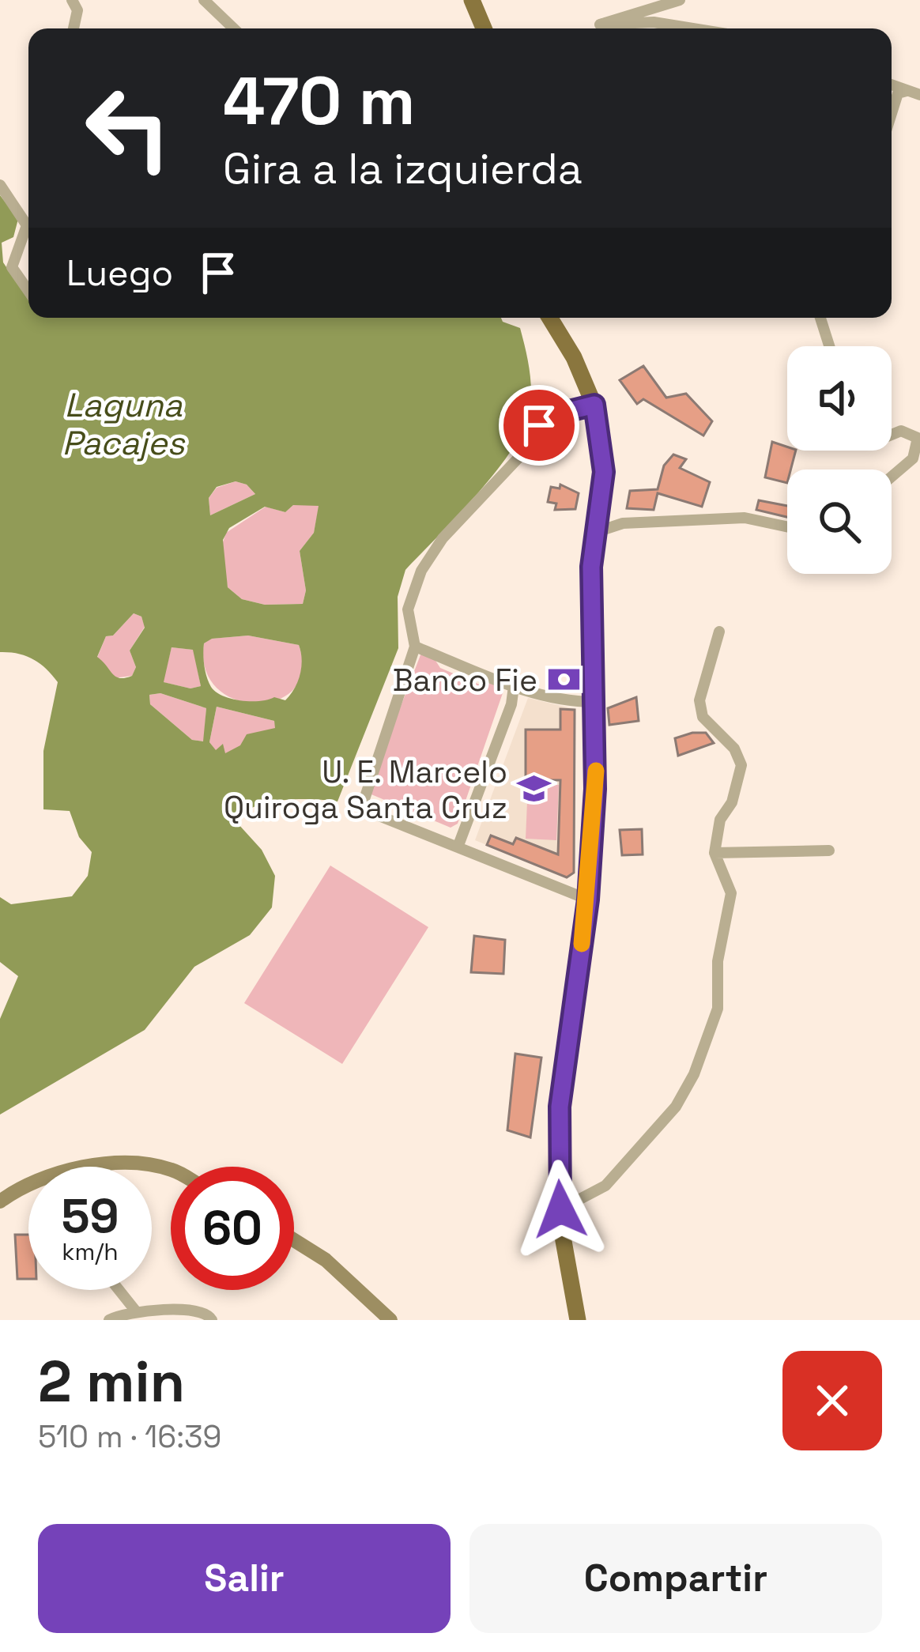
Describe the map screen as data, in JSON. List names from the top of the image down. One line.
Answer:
{"water":["Laguna Pacajes"],"places":{"bank":["Banco Fie"],"school or university":["U. E. Marcelo Quiroga Santa Cruz"]},"page":{"turn":["470 m","Gira a la izquierda"],"then":"Luego","speed":"59 km/h","limit":"60","heading":["2 min","510 m · 16:39"],"buttons":["Salir","Compartir"]}}
